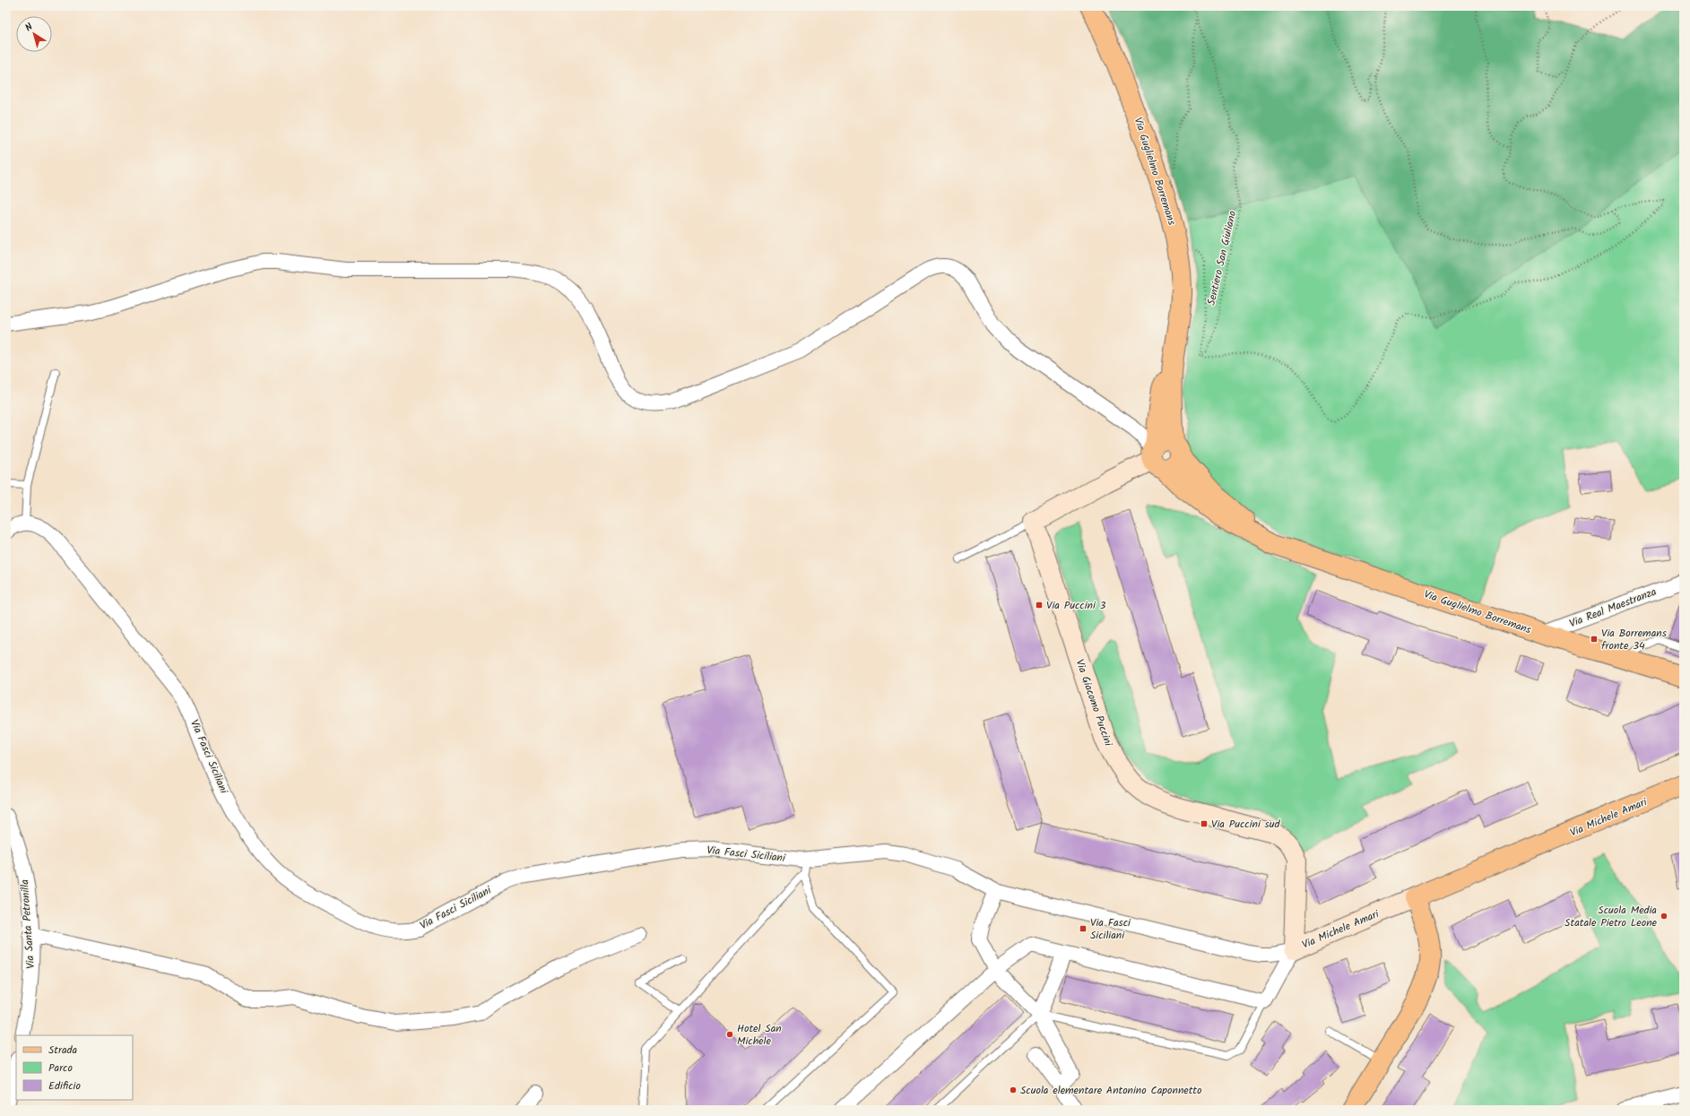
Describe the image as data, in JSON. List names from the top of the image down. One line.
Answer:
{"streets":{"main road":["Via Guglielmo Borremans","Via Giacomo Puccini","Via Michele Amari"],"street":["Via Real Maestranza","Via Fasci Siciliani","Via Santa Petronilla"],"path":["Sentiero San Giuliano"]},"crossings":[["Via Guglielmo Borremans","Via Real Maestranza"],["Via Giacomo Puccini","Via Michele Amari"],["Via Fasci Siciliani","Via Michele Amari"]],"places":{"transit":["Via Puccini 3","Via Borremans fronte 34","Via Puccini sud","Via Fasci Siciliani"],"other":["Scuola Media Statale Pietro Leone","Hotel San Michele","Scuola elementare Antonino Caponnetto"]},"legend":["Strada","Parco","Edificio"],"north":"top left"}
